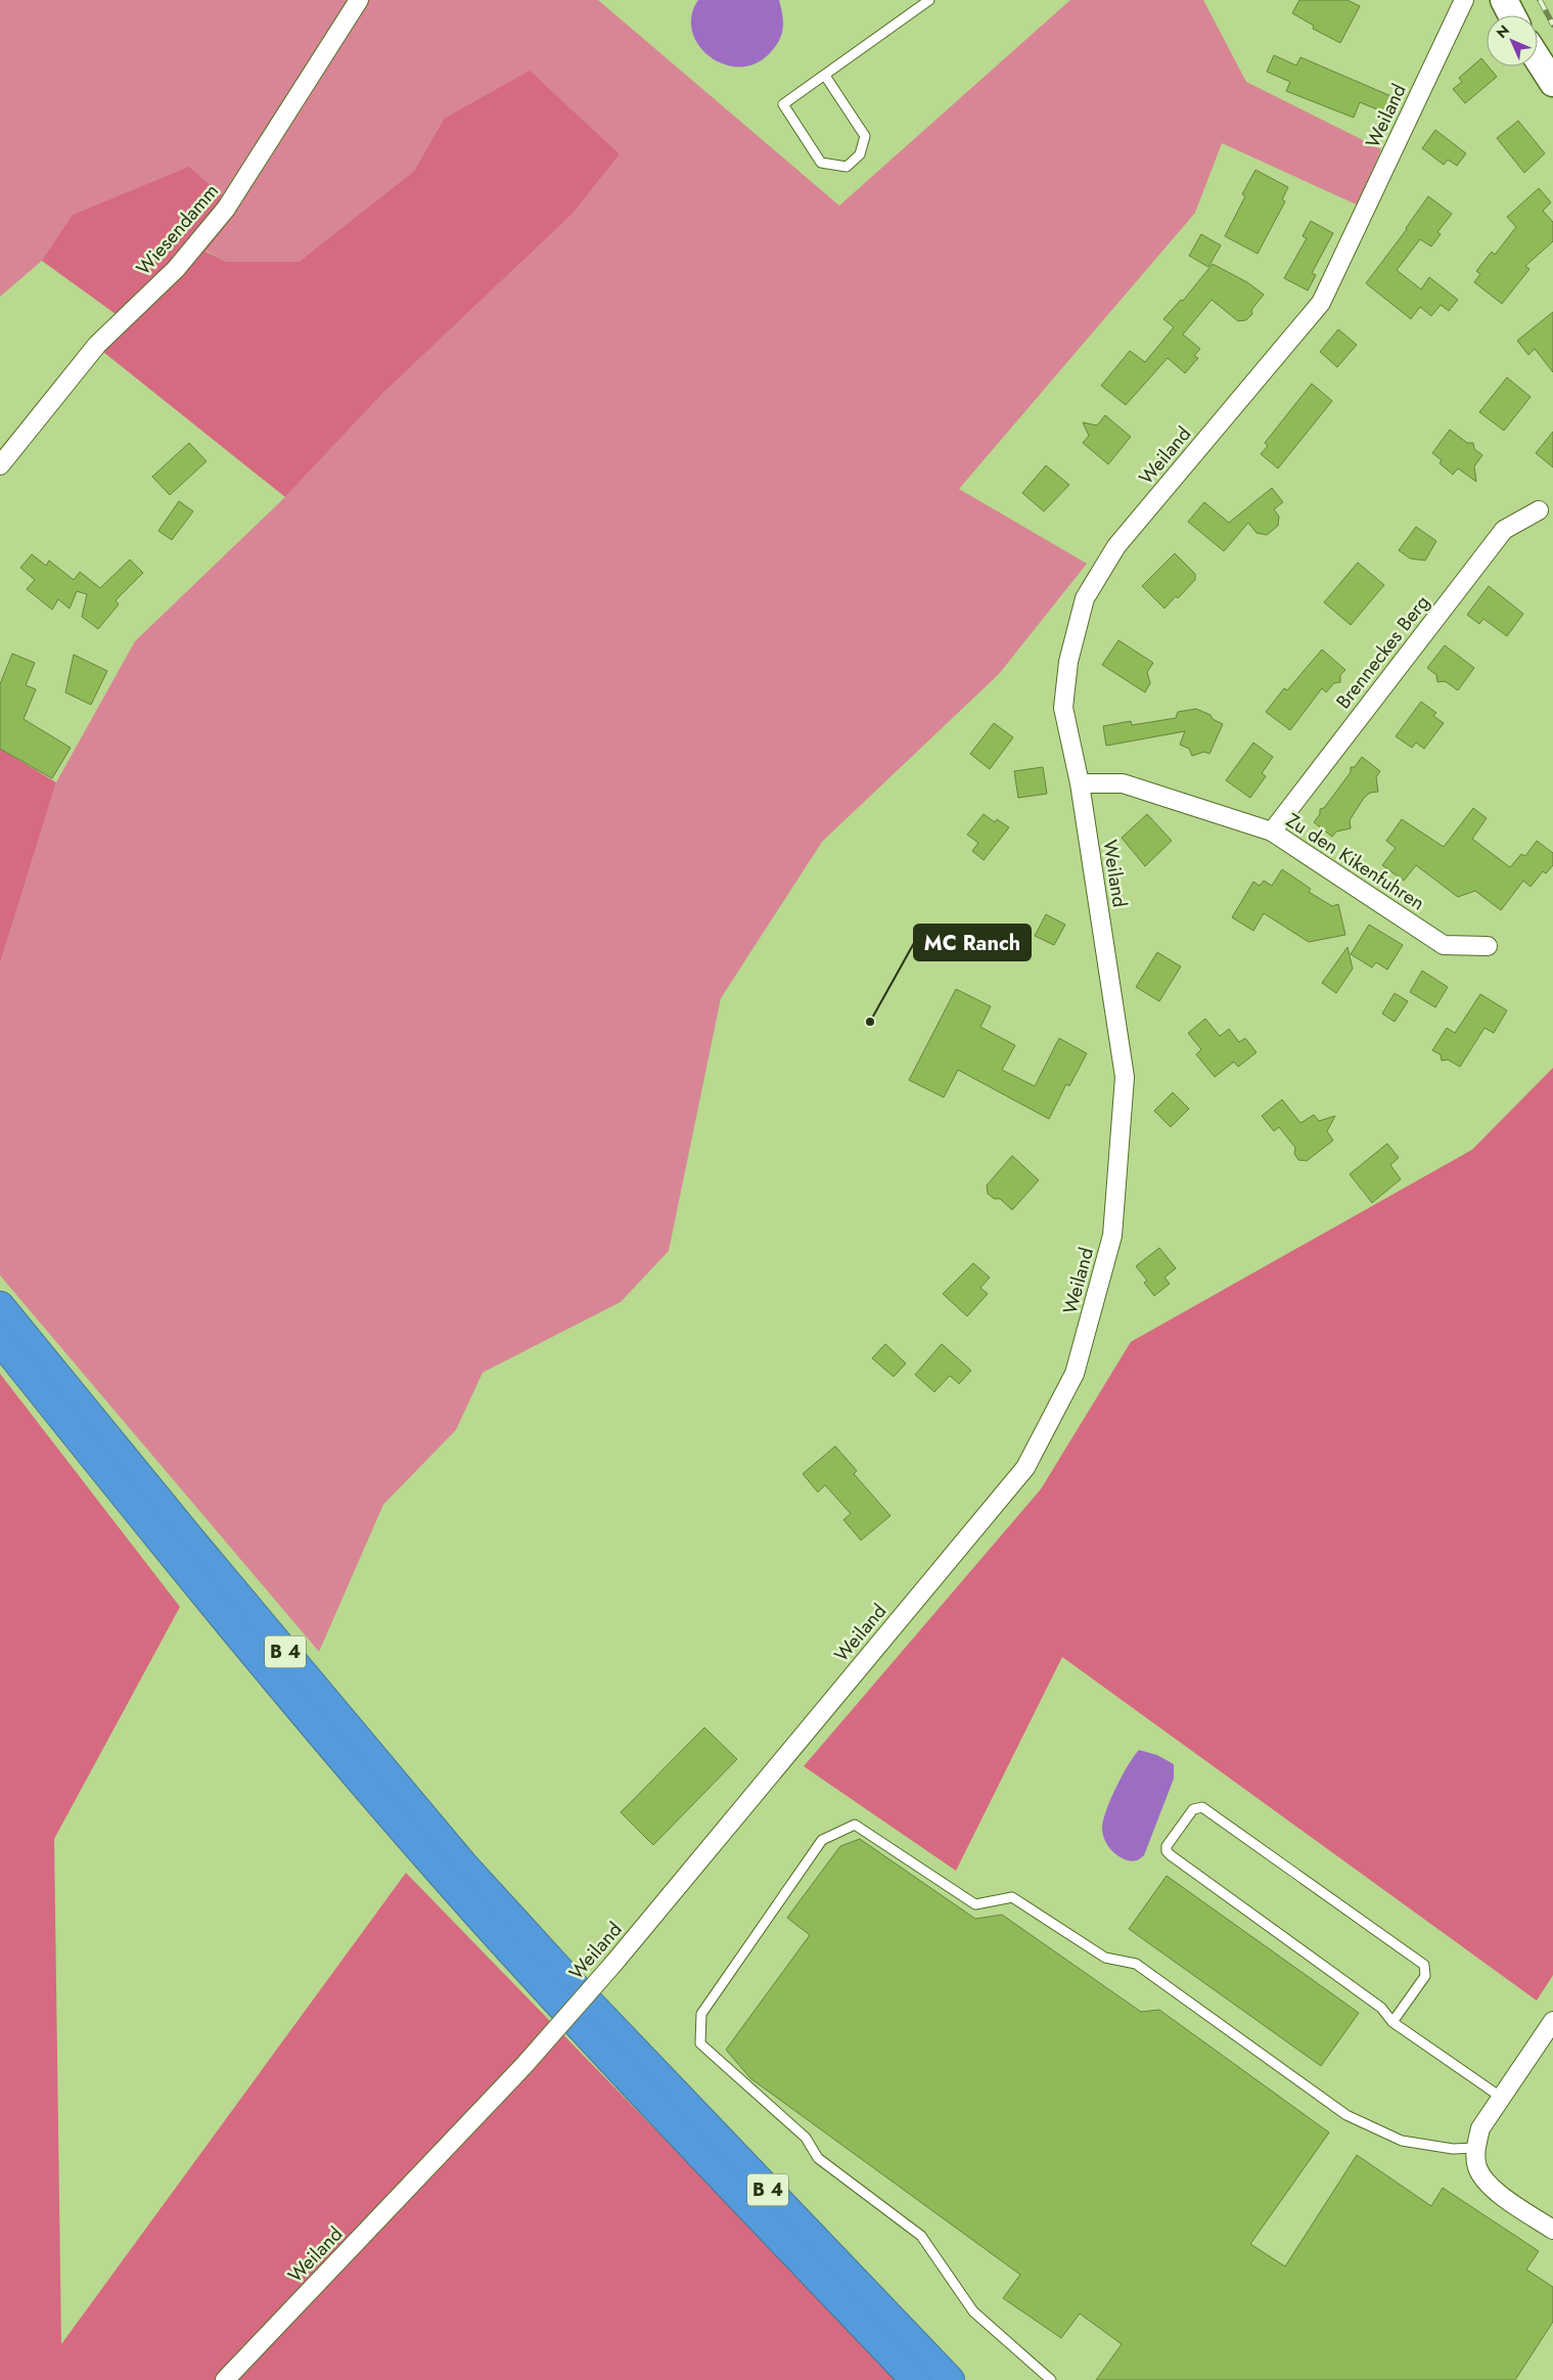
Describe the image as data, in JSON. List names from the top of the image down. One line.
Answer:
{"streets":{"highway":["B 4"],"street":["Weiland","Wiesendamm","Brenneckes Berg","Zu den Kikenfuhren"]},"crossings":[["Weiland","Zu den Kikenfuhren"],["Brenneckes Berg","Zu den Kikenfuhren"]],"places":["MC Ranch"],"north":"top left"}
